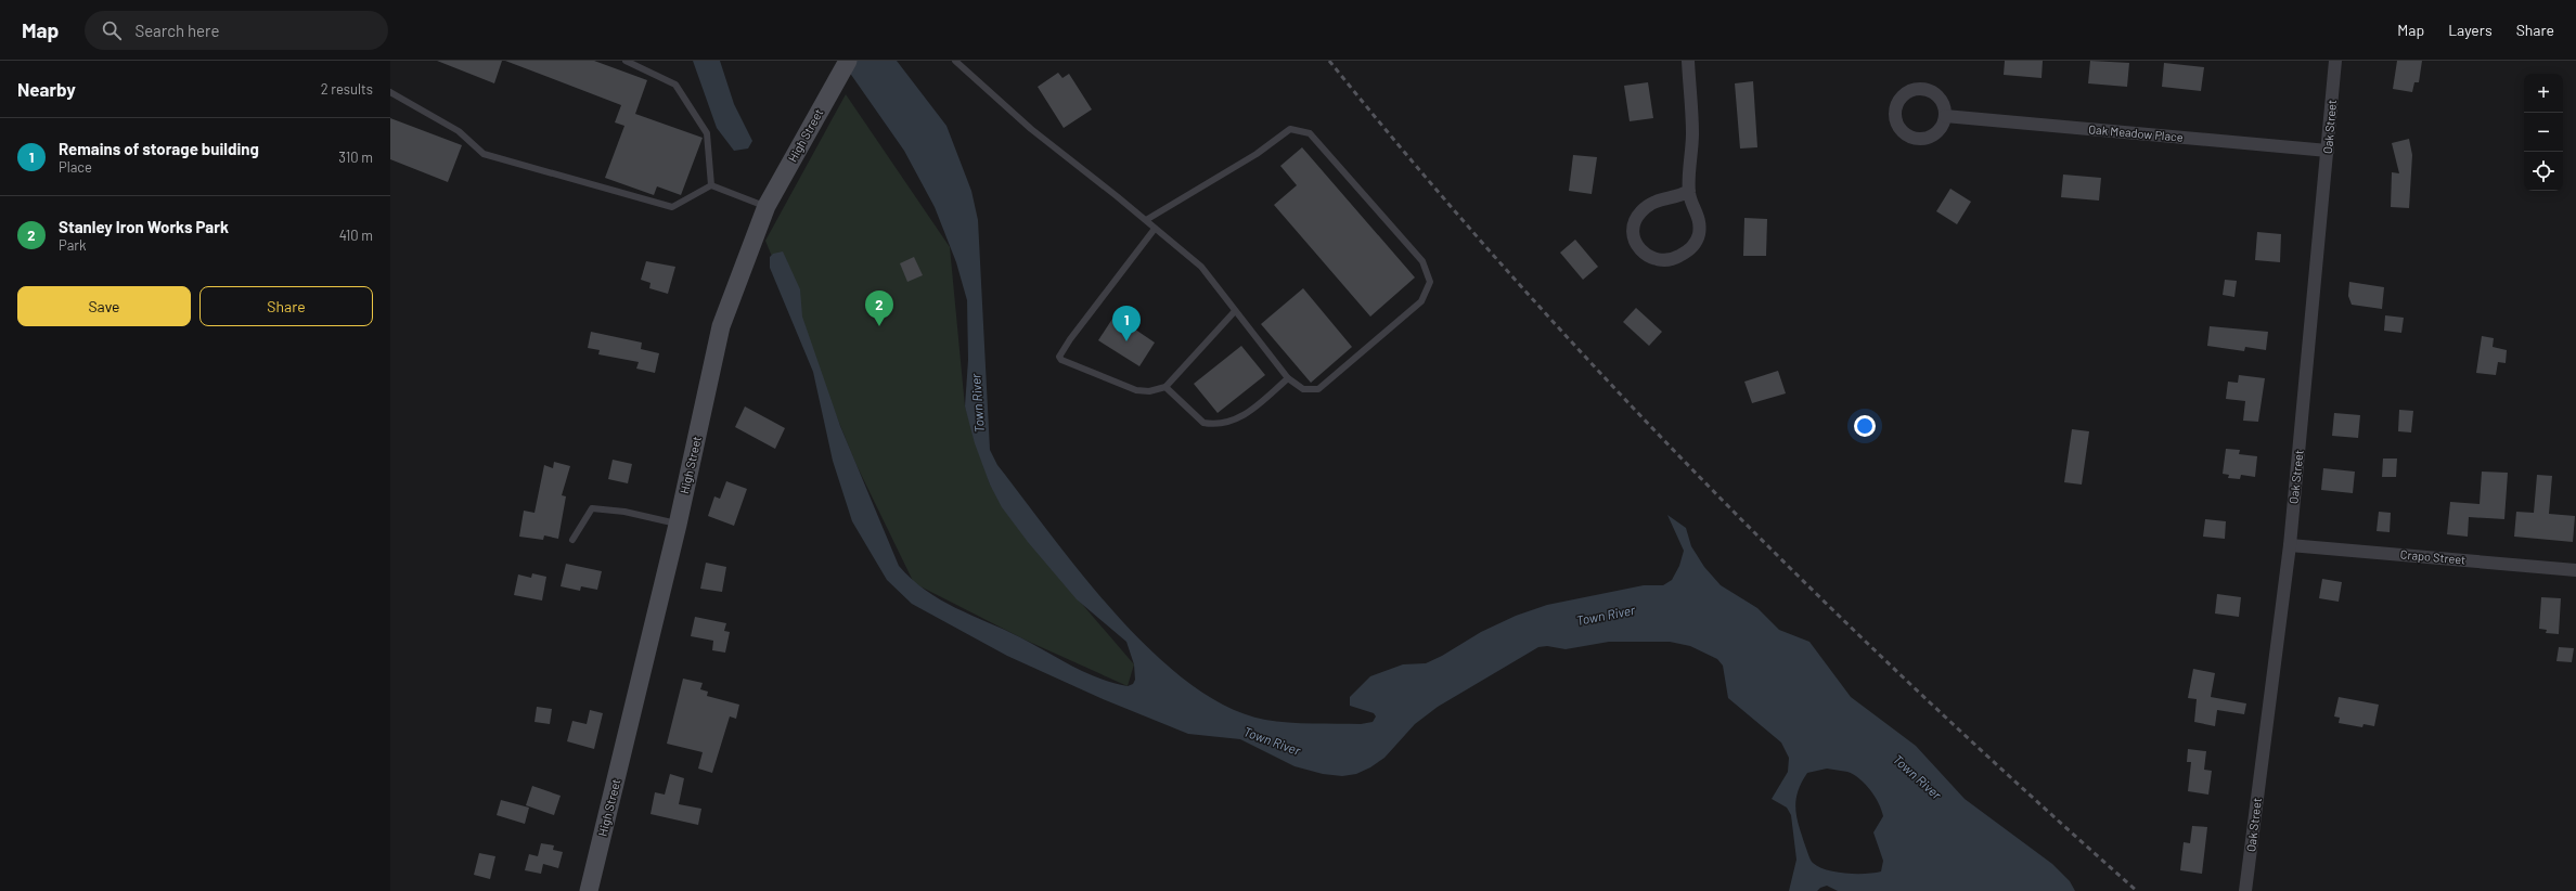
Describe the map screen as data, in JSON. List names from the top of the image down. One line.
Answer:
{"streets":{"main road":["High Street"],"street":["Oak Street","Oak Meadow Place","Crapo Street"]},"crossings":[["Oak Street","Oak Meadow Place"],["Oak Street","Crapo Street"]],"water":["Town River"],"page":{"header":"Map","search":"Search here","nav":["Map","Layers","Share"],"heading":["Nearby","2 results"],"map_buttons":["+","−"],"list":[{"mark":"1","name":"Remains of storage building","note":"Place","value":"310 m"},{"mark":"2","name":"Stanley Iron Works Park","note":"Park","value":"410 m"}],"buttons":["Save","Share"],"pins":["2","1"]}}
